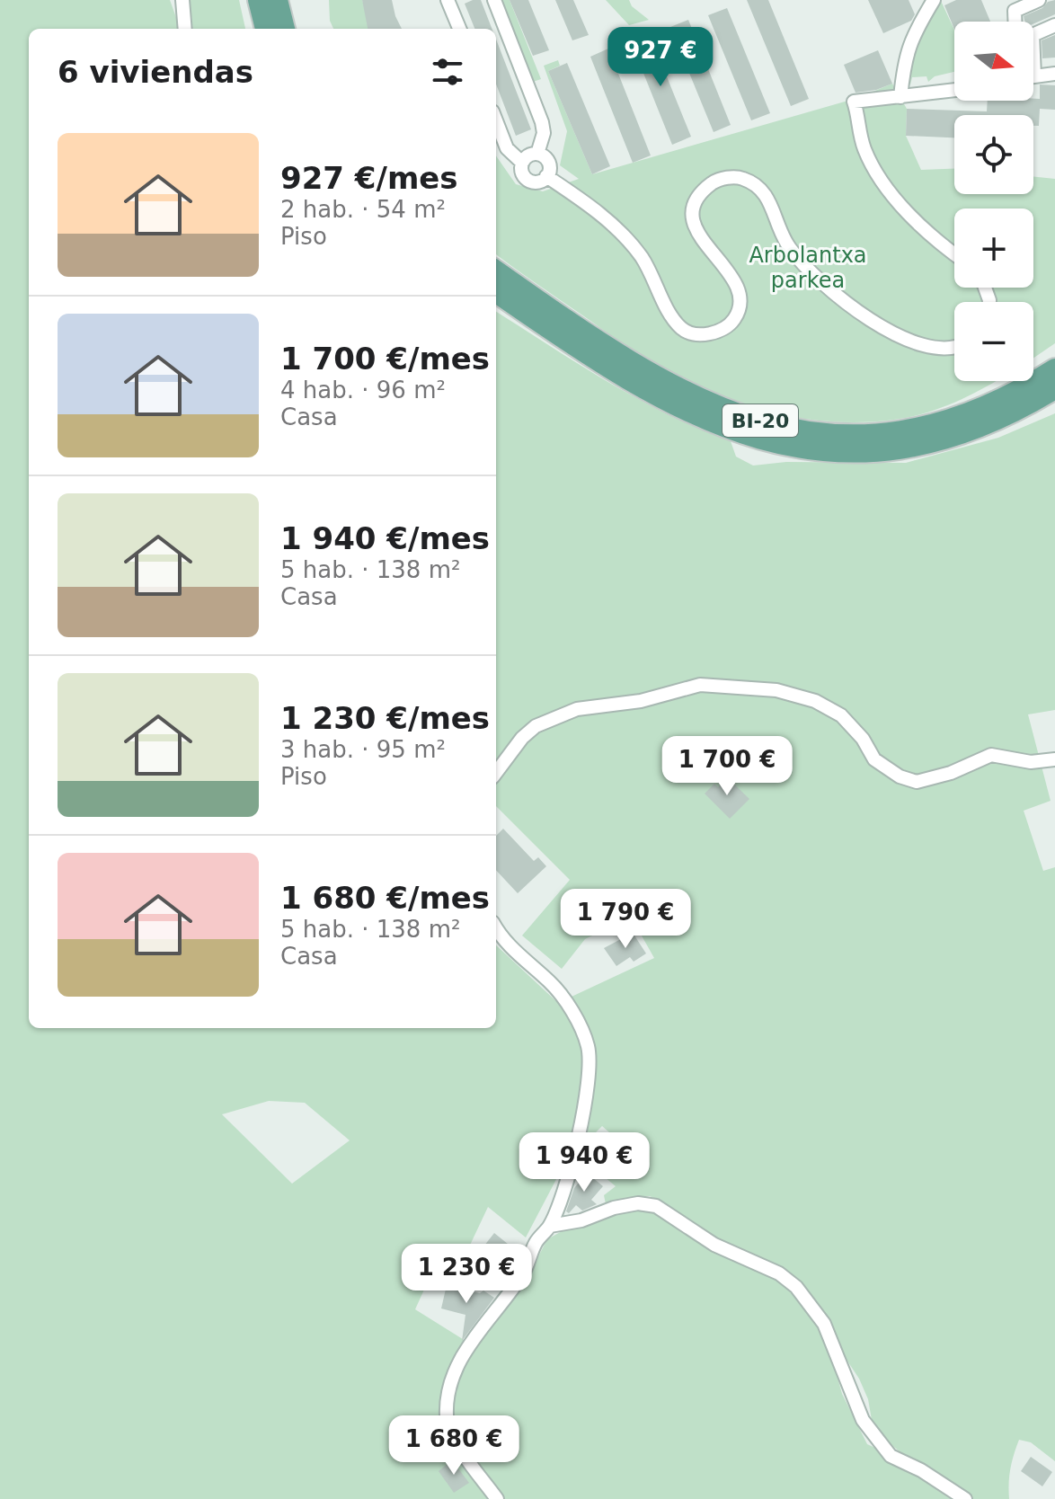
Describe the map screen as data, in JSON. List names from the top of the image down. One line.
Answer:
{"streets":{"main road":["BI-20"]},"parks":["Arbolantxa parkea"],"north":"right","page":{"map_buttons":["+","−"],"price":["927 €","1 700 €","1 790 €","1 940 €","1 230 €","1 680 €"],"heading":"6 viviendas","list":[{"name":"927 €/mes","note":"2 hab. · 54 m² · Piso"},{"name":"1 700 €/mes","note":"4 hab. · 96 m² · Casa"},{"name":"1 940 €/mes","note":"5 hab. · 138 m² · Casa"},{"name":"1 230 €/mes","note":"3 hab. · 95 m² · Piso"},{"name":"1 680 €/mes","note":"5 hab. · 138 m² · Casa"}]}}
